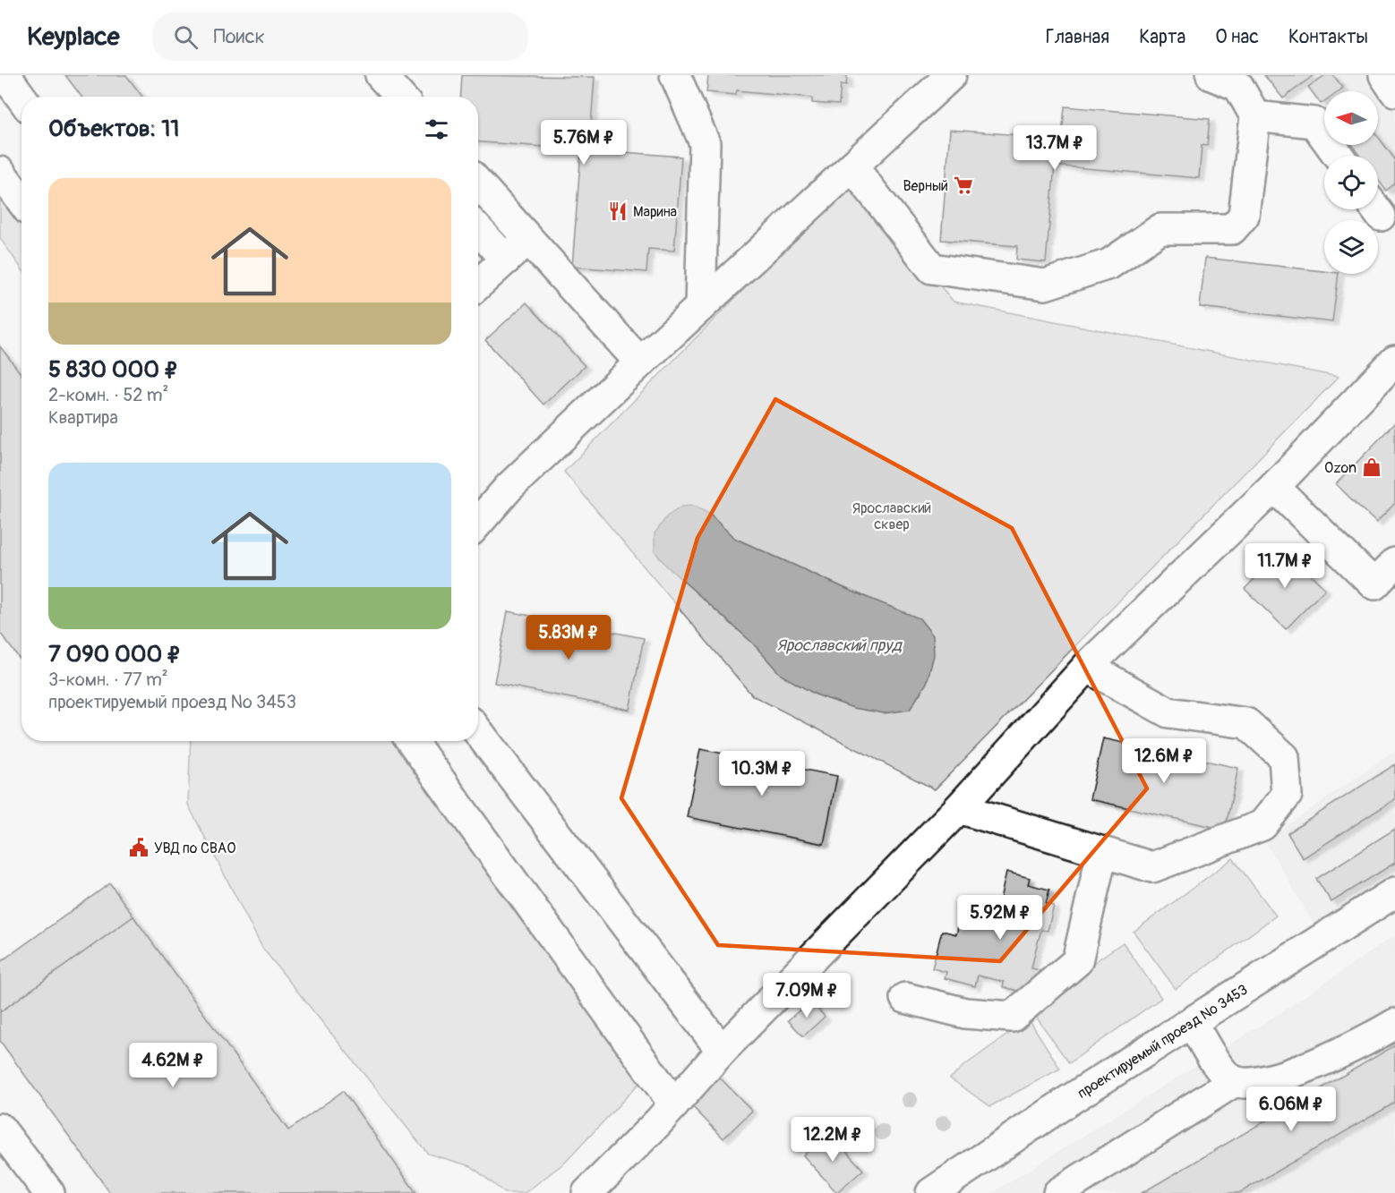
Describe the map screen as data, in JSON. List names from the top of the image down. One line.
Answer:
{"streets":{"street":["проектируемый проезд № 3453"]},"water":["Ярославский пруд"],"parks":["Ярославский сквер"],"places":{"supermarket":["Верный"],"restaurant":["Марина"],"shop":["Ozon"],"public building":["УВД по СВАО"]},"north":"left","page":{"header":"Keyplace","search":"Поиск","nav":["Главная","Карта","О нас","Контакты"],"heading":"Объектов: 11","price":["5.76M ₽","13.7M ₽","11.7M ₽","5.83M ₽","12.6M ₽","10.3M ₽","5.92M ₽","7.09M ₽","4.62M ₽","6.06M ₽","12.2M ₽"],"list":[{"name":"5 830 000 ₽","note":"2-комн. · 52 m² · Квартира"},{"name":"7 090 000 ₽","note":"3-комн. · 77 m² · проектируемый проезд № 3453"}]}}
